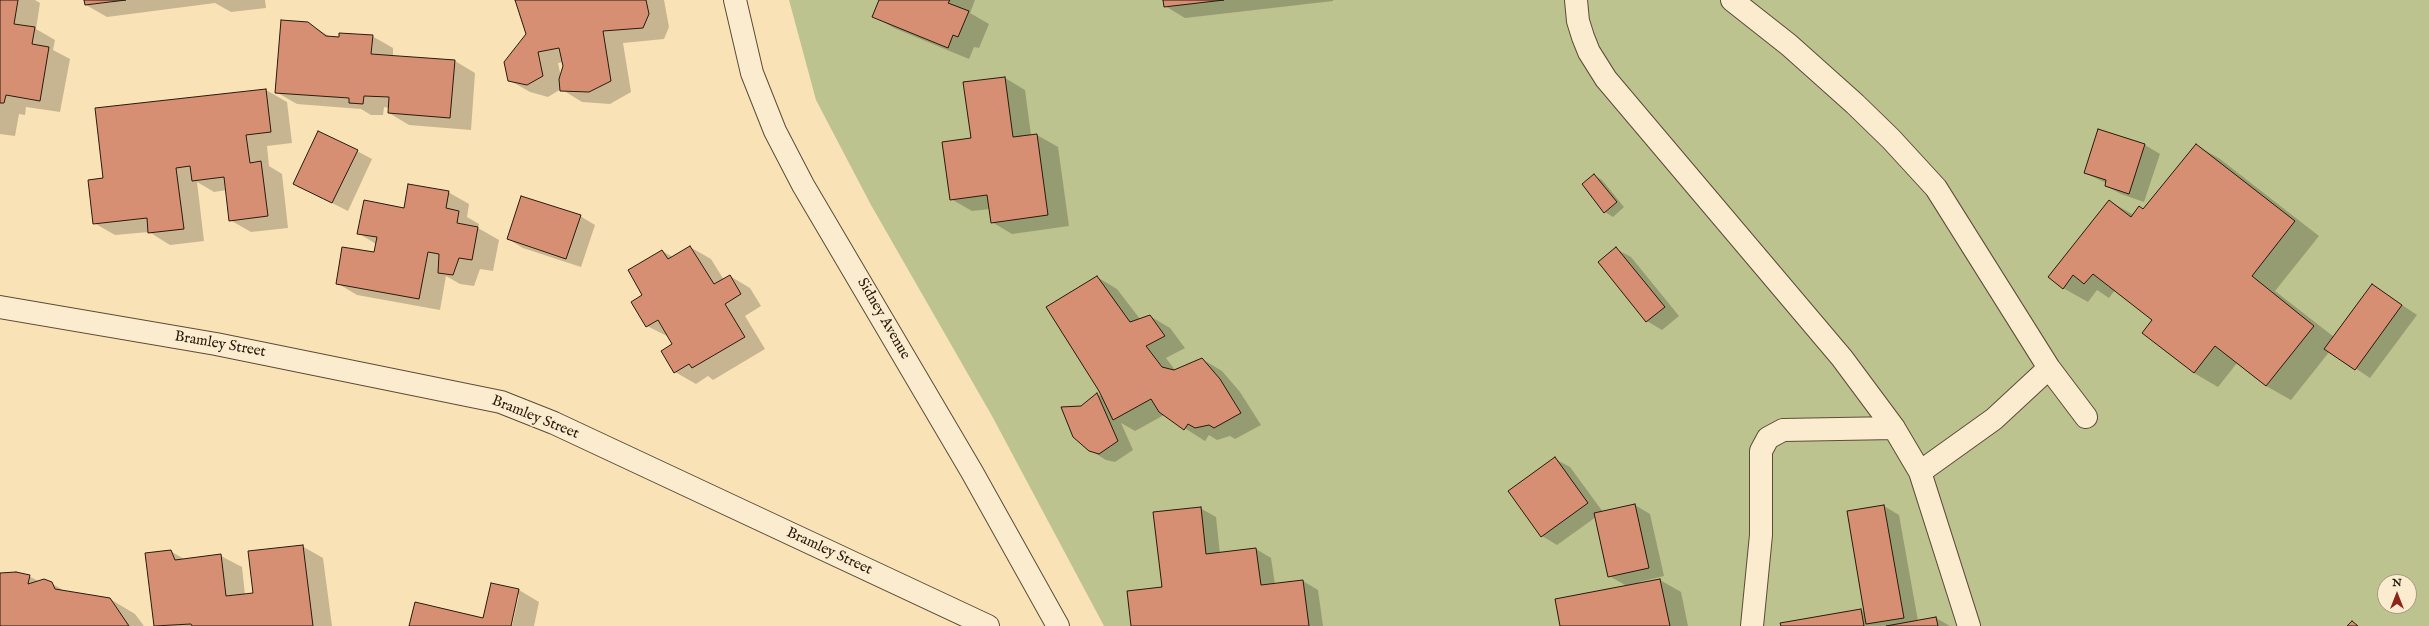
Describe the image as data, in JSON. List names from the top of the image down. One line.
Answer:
{"streets":{"street":["Sidney Avenue","Bramley Street"]},"north":"top"}
